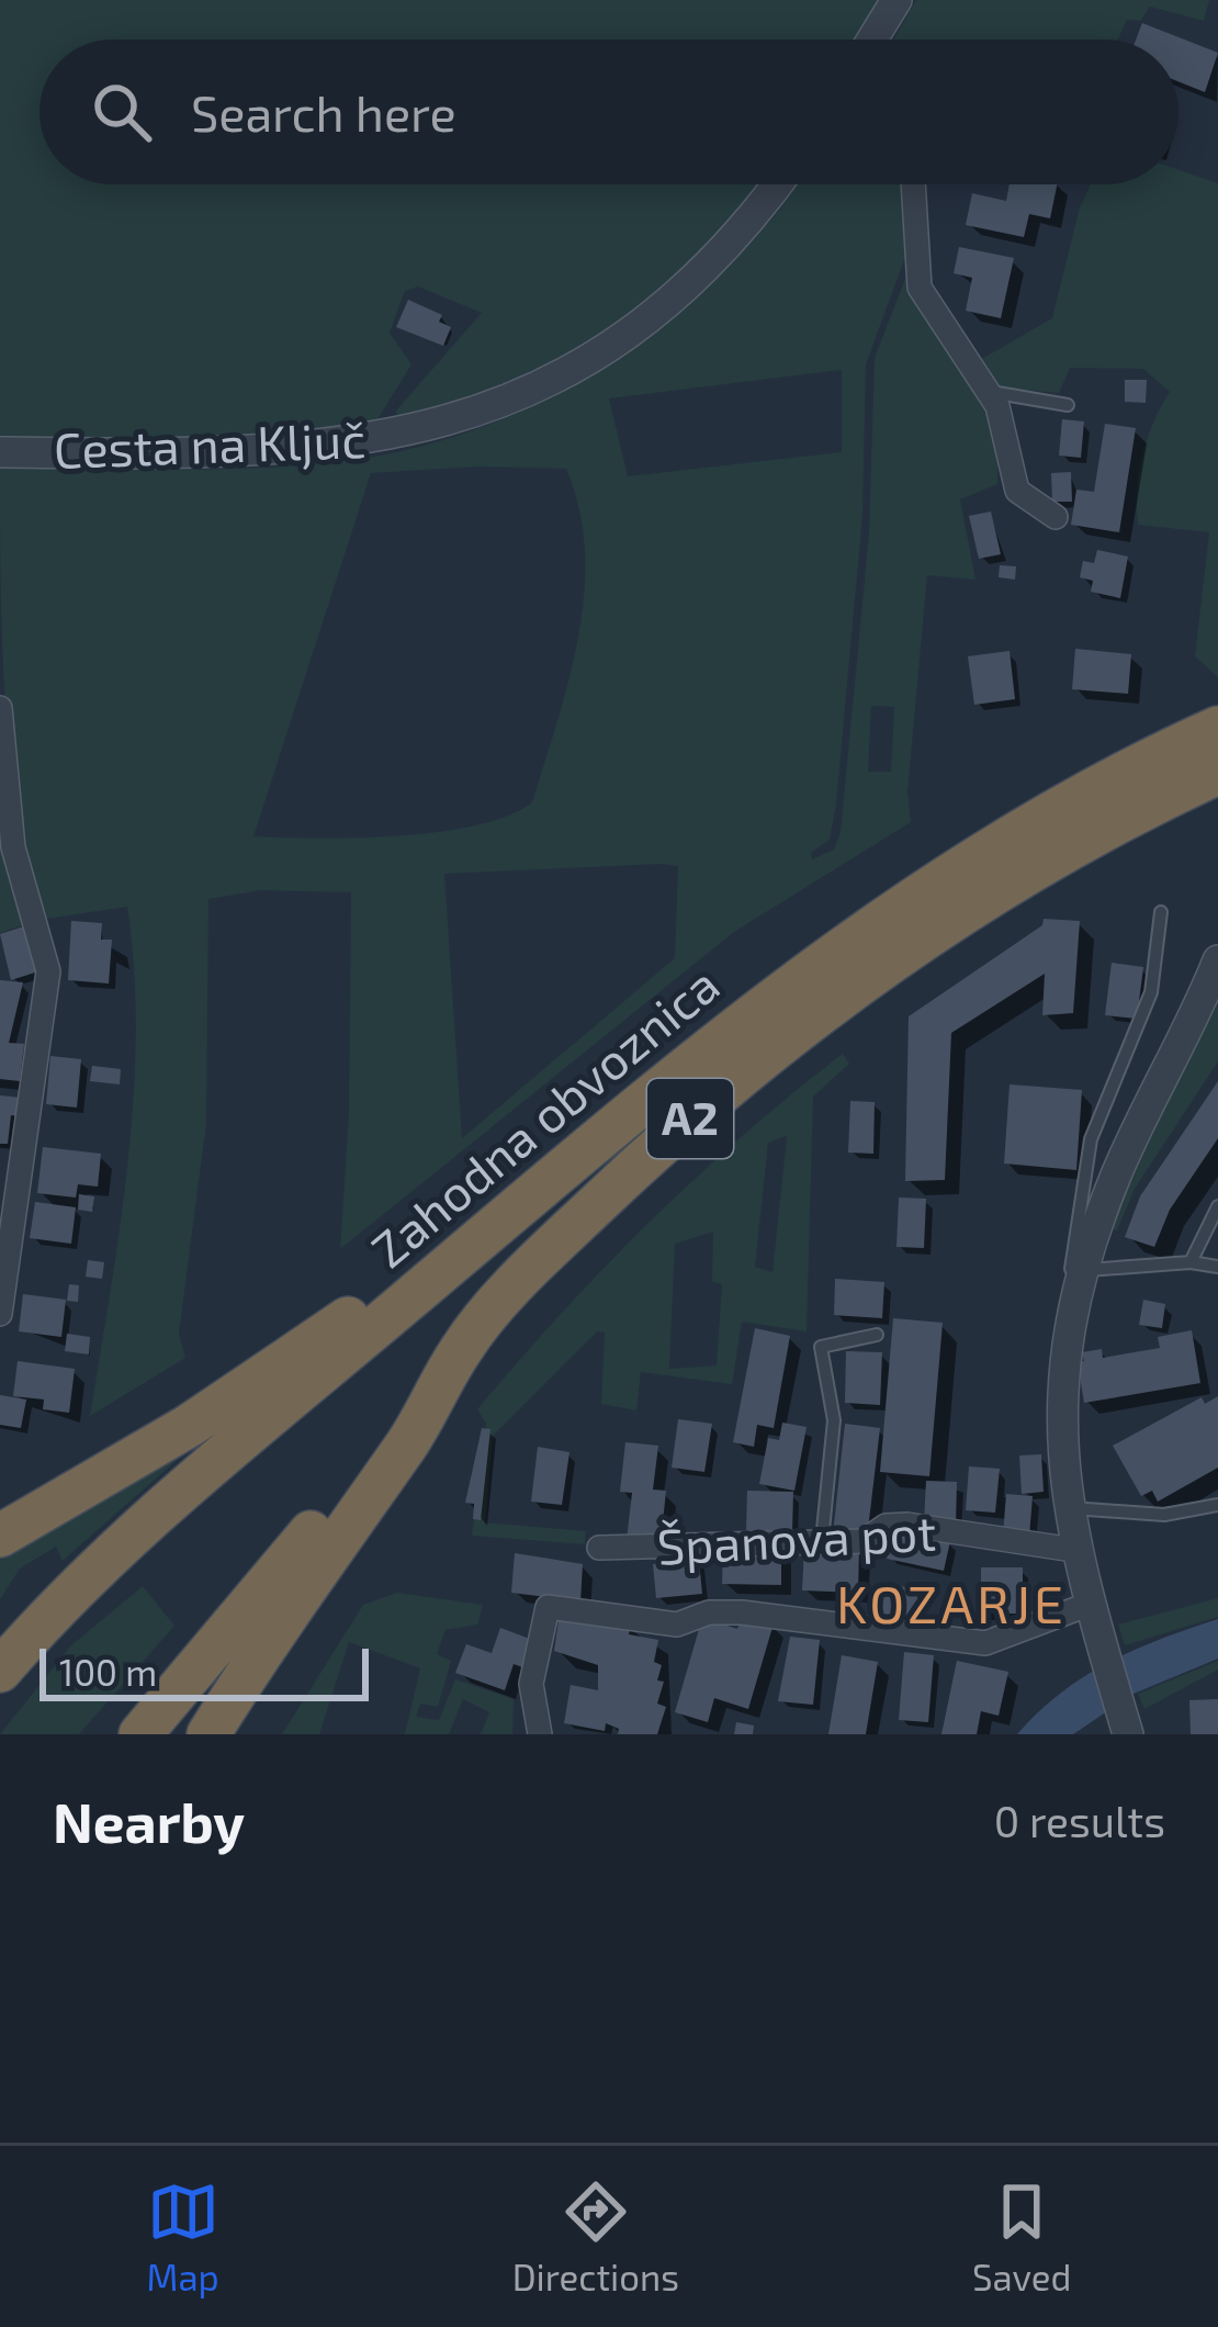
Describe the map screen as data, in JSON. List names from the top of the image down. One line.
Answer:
{"streets":{"highway":["Zahodna obvoznica","A2"],"street":["Cesta na Ključ","Španova pot"]},"districts":["KOZARJE"],"scale_bar":"100 m","page":{"search":"Search here","scale":"100 m","heading":["Nearby","0 results"],"nav":["Map","Directions","Saved"]}}
